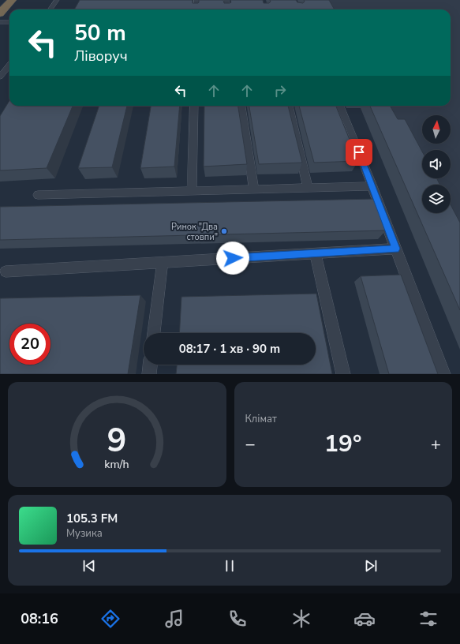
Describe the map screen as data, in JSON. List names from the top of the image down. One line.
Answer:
{"places":["Ринок \"Два стовпи\""],"north":"top","page":{"turn":["50 m","Ліворуч"],"limit":"20","trip":"08:17 · 1 хв · 90 m","tile":"Клімат","heat":["−","19°","+"],"song":["105.3 FM","Музика"],"tabs":"08:16","gauge":["9","km/h"]}}
